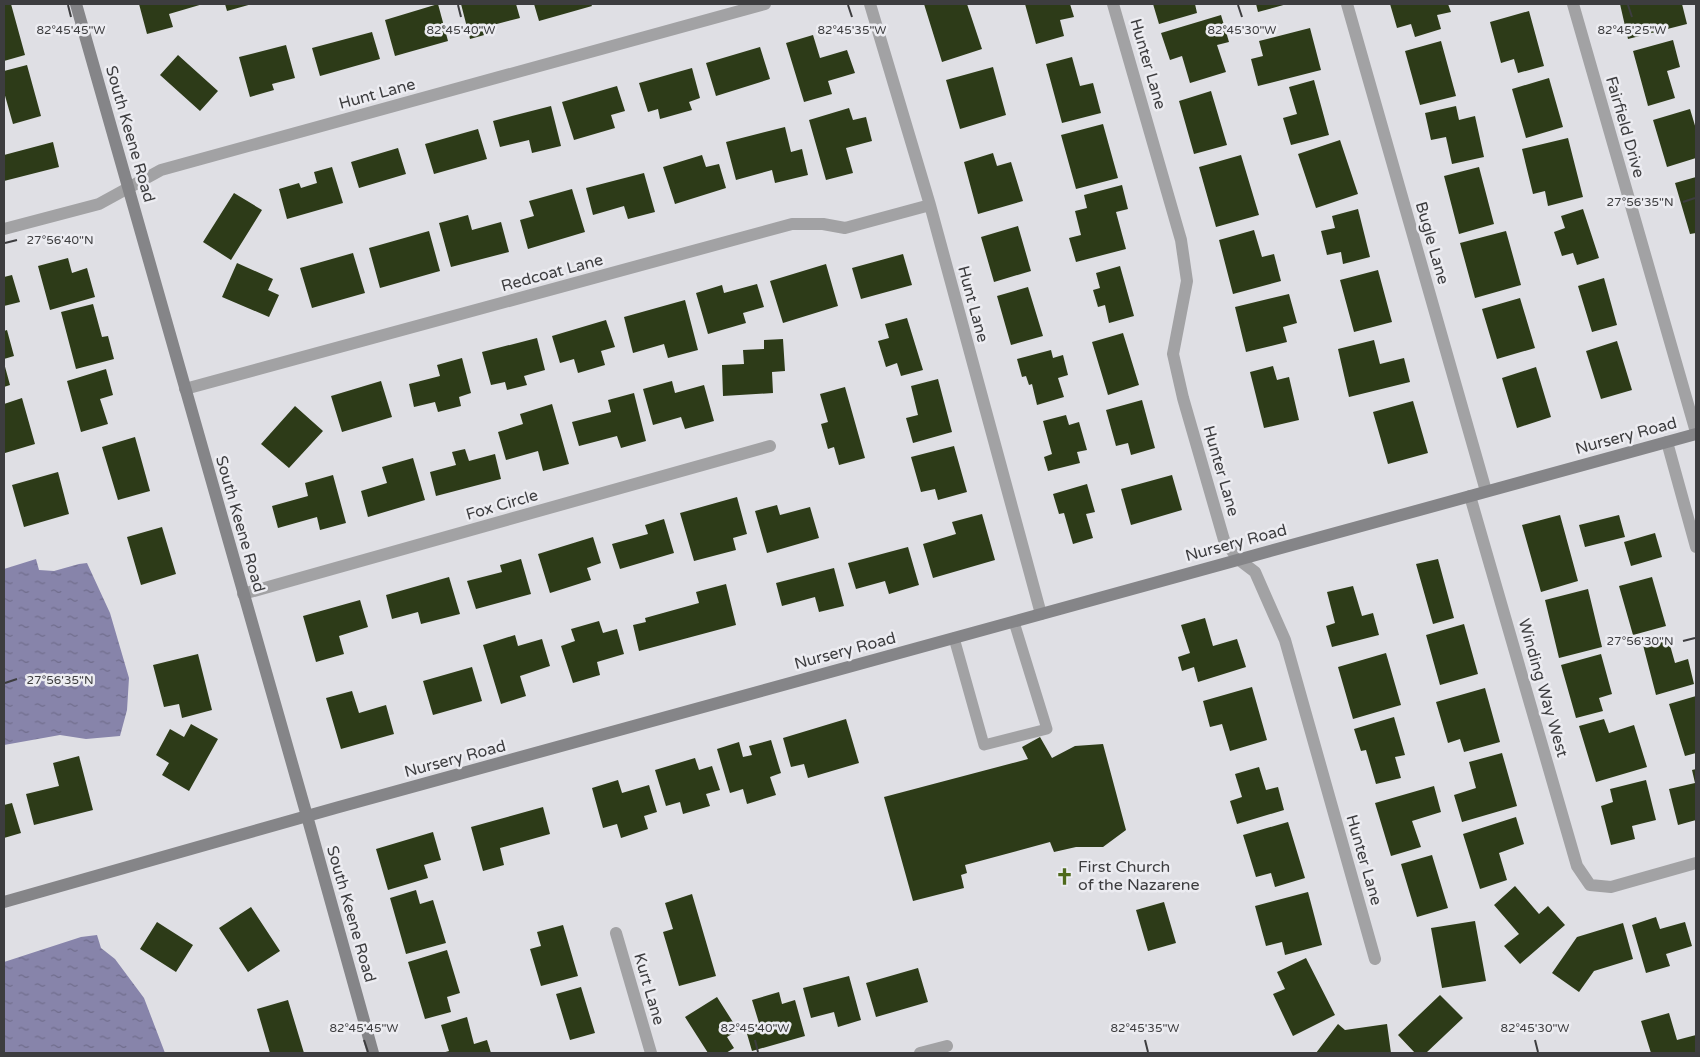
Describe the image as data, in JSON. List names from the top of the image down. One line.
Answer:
{"streets":{"street":["Hunter Lane","Hunt Lane","Fairfield Drive","South Keene Road","Bugle Lane","Redcoat Lane","Nursery Road","Fox Circle","Winding Way West","Kurt Lane"]},"crossings":[["Hunter Lane","Nursery Road"],["Hunt Lane","South Keene Road"],["Hunt Lane","Redcoat Lane"],["Hunt Lane","Nursery Road"],["Fairfield Drive","Nursery Road"],["South Keene Road","Redcoat Lane"],["South Keene Road","Nursery Road"],["South Keene Road","Fox Circle"],["Bugle Lane","Nursery Road"],["Nursery Road","Winding Way West"]],"places":{"church":["First Church of the Nazarene"]},"coordinates":["82°45'45\"W","82°45'40\"W","82°45'35\"W","82°45'30\"W","82°45'25\"W","27°56'35\"N","27°56'40\"N","27°56'30\"N"]}
